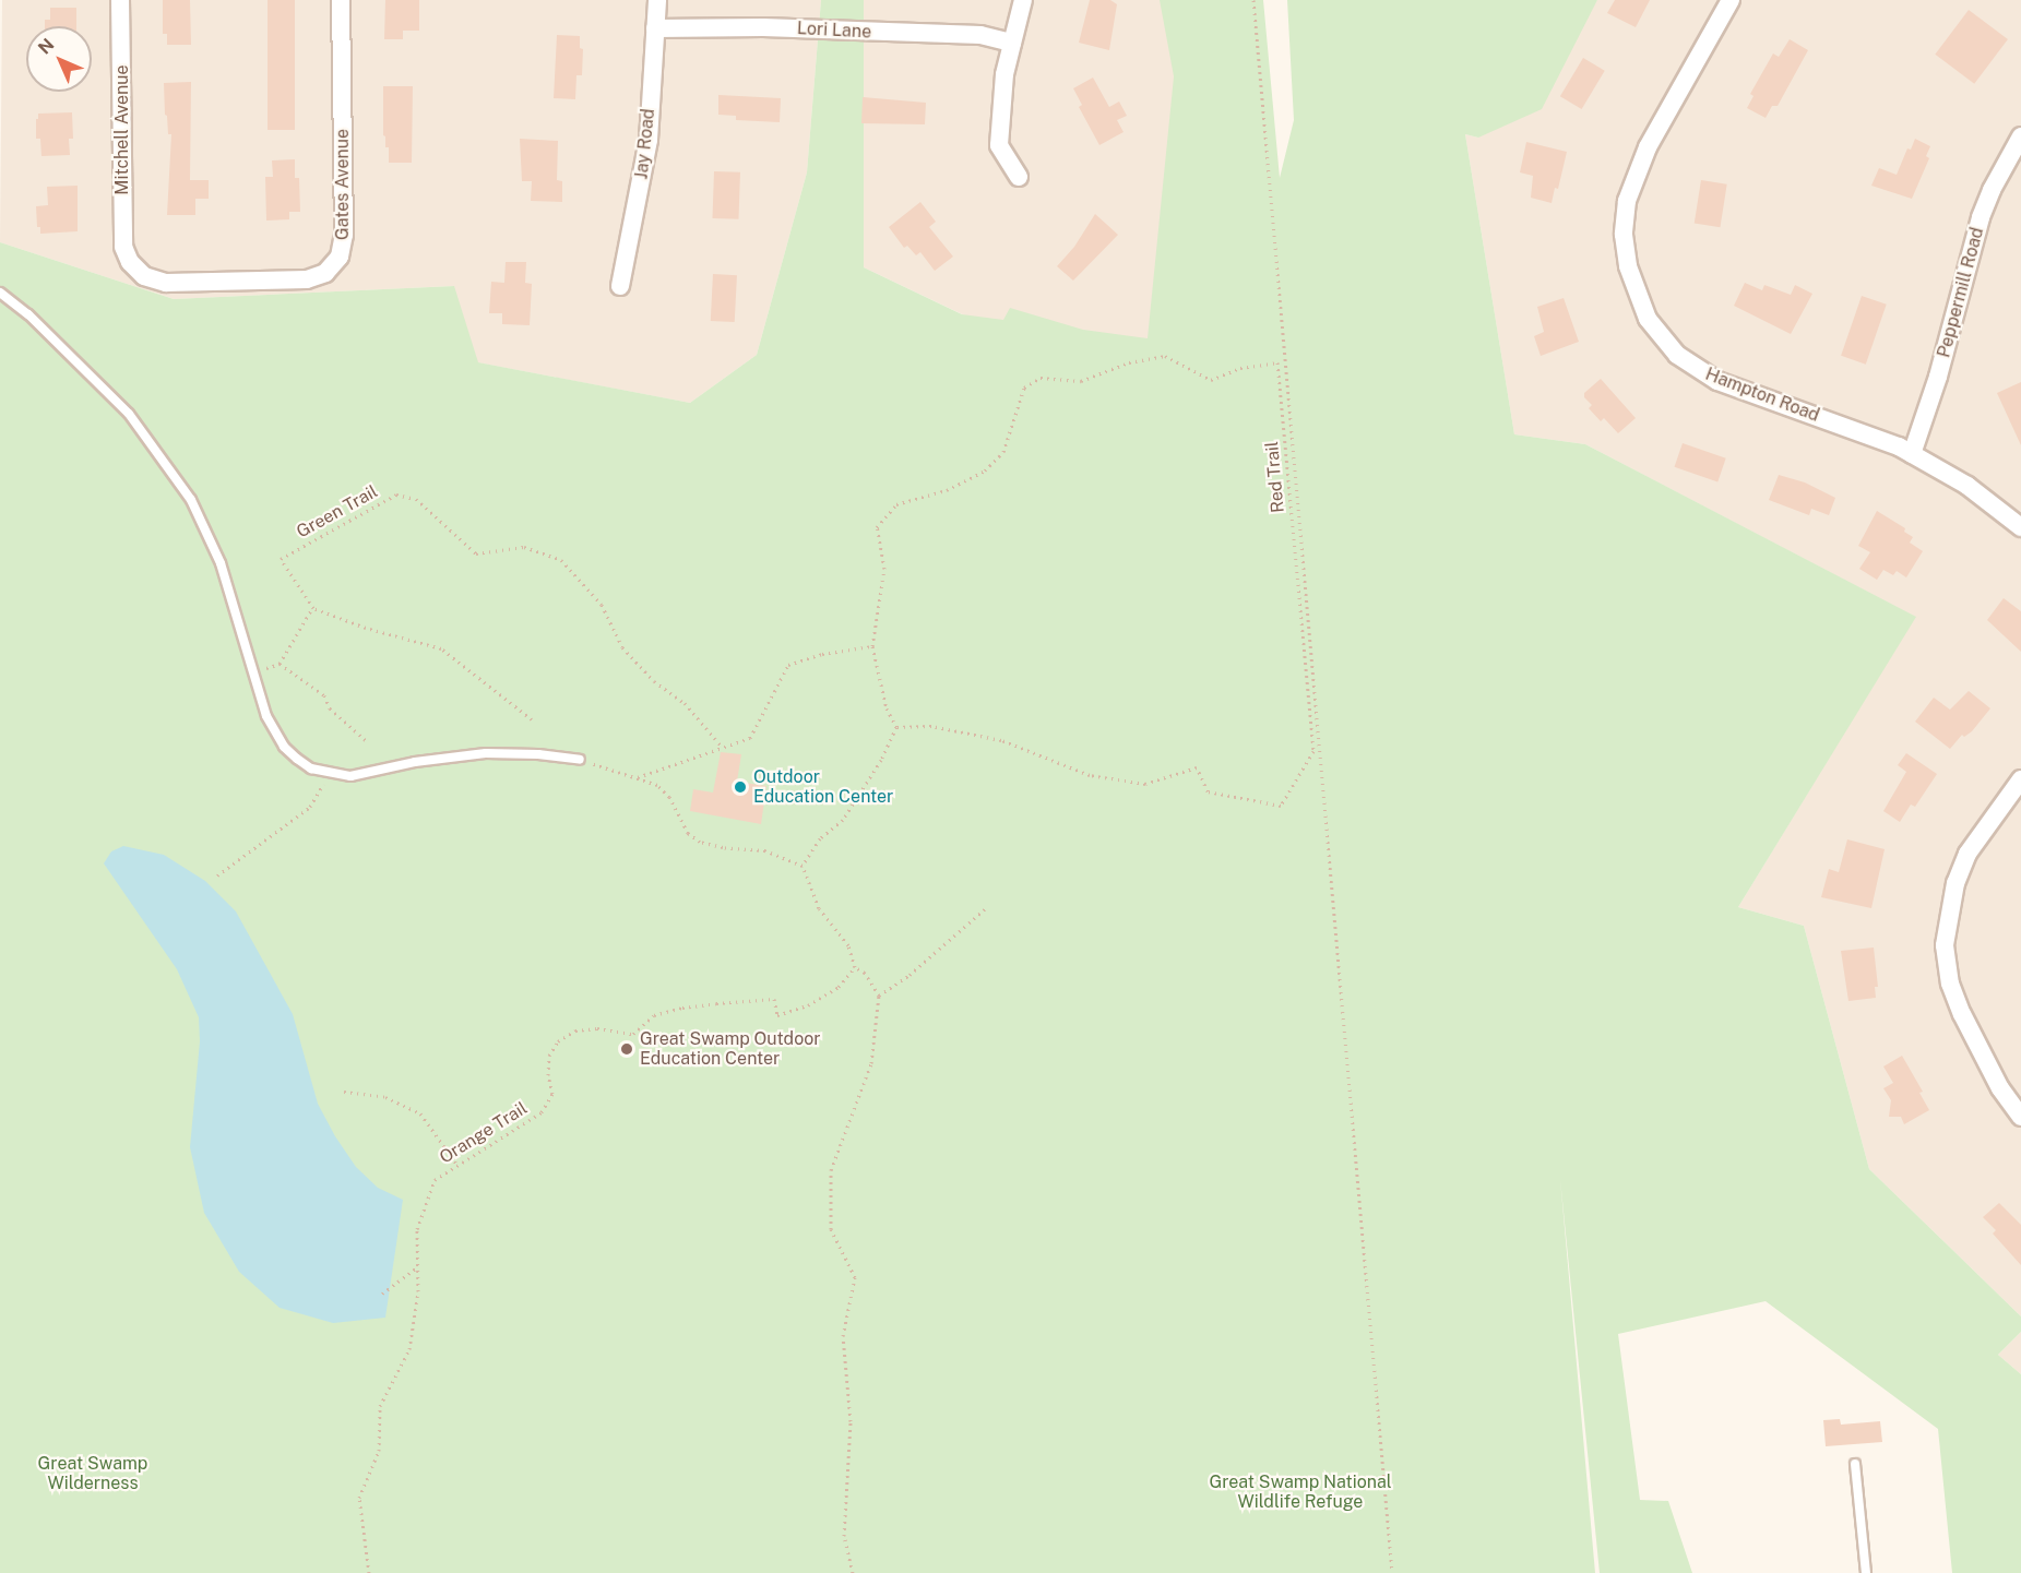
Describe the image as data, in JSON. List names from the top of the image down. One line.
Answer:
{"streets":{"street":["Lori Lane","Mitchell Avenue","Jay Road","Gates Avenue","Peppermill Road","Hampton Road"],"path":["Red Trail","Green Trail","Orange Trail"]},"crossings":[["Lori Lane","Jay Road"],["Mitchell Avenue","Gates Avenue"],["Peppermill Road","Hampton Road"]],"parks":["Great Swamp Wilderness","Great Swamp National Wildlife Refuge"],"places":["Outdoor Education Center","Great Swamp Outdoor Education Center"],"north":"top left"}
